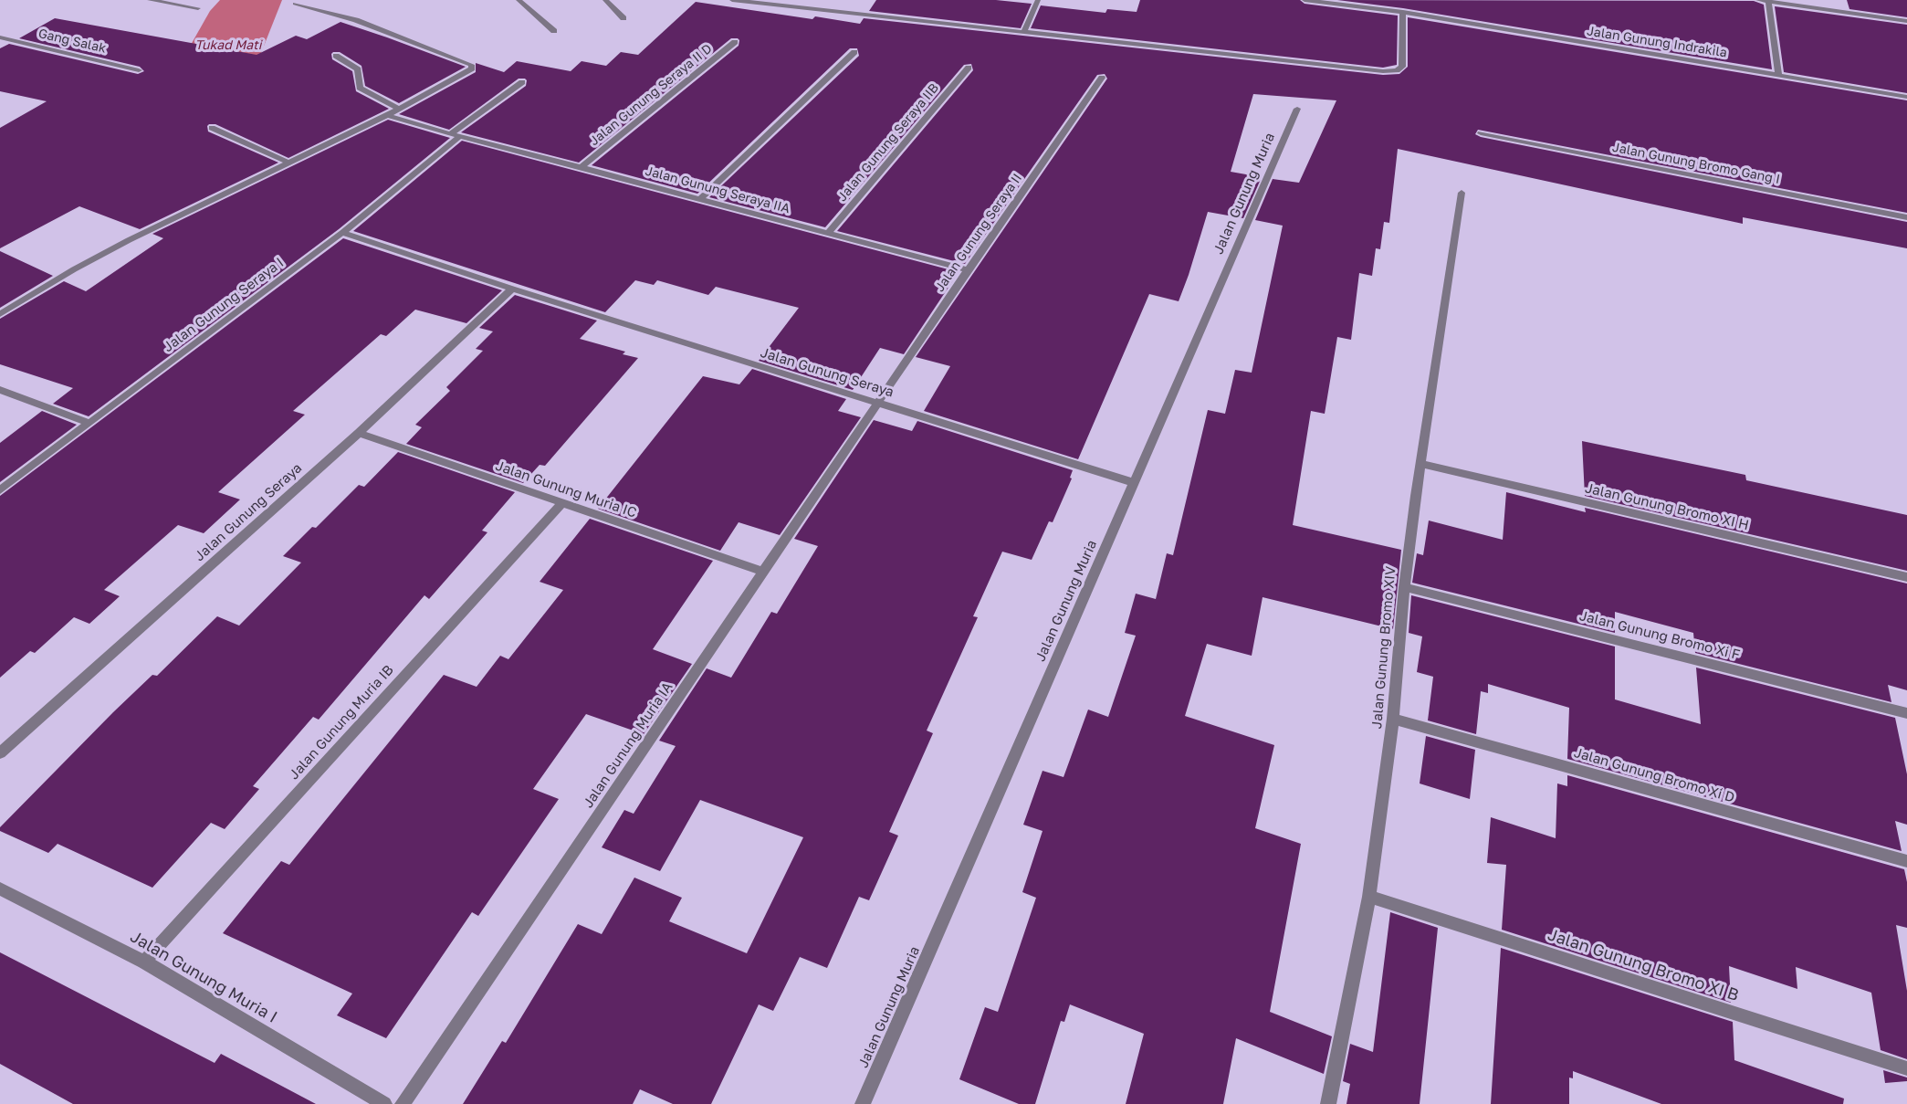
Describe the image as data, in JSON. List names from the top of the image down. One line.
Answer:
{"streets":{"street":["Gang Salak","Jalan Gunung Indrakila","Jalan Gunung Seraya II D","Jalan Gunung Seraya IIB","Jalan Gunung Bromo Gang I","Jalan Gunung Seraya IIA","Jalan Gunung Muria","Jalan Gunung Seraya II","Jalan Gunung Seraya I","Jalan Gunung Seraya","Jalan Gunung Muria IC","Jalan Gunung Bromo XI H","Jalan Gunung Bromo Xi F","Jalan Gunung Bromo XIV","Jalan Gunung Muria IB","Jalan Gunung Muria IA","Jalan Gunung Bromo Xi D","Jalan Gunung Bromo XI B","Jalan Gunung Muria I"]},"crossings":[["Jalan Gunung Seraya II D","Jalan Gunung Seraya IIA"],["Jalan Gunung Seraya IIB","Jalan Gunung Seraya IIA"],["Jalan Gunung Seraya IIA","Jalan Gunung Seraya II"],["Jalan Gunung Seraya IIA","Jalan Gunung Seraya I"],["Jalan Gunung Muria","Jalan Gunung Seraya"],["Jalan Gunung Seraya II","Jalan Gunung Seraya"],["Jalan Gunung Seraya II","Jalan Gunung Muria IA"],["Jalan Gunung Seraya I","Jalan Gunung Seraya"],["Jalan Gunung Seraya","Jalan Gunung Muria IC"],["Jalan Gunung Seraya","Jalan Gunung Muria IA"],["Jalan Gunung Muria IC","Jalan Gunung Muria IB"],["Jalan Gunung Muria IC","Jalan Gunung Muria IA"],["Jalan Gunung Bromo XI H","Jalan Gunung Bromo XIV"],["Jalan Gunung Bromo Xi F","Jalan Gunung Bromo XIV"],["Jalan Gunung Bromo XIV","Jalan Gunung Bromo Xi D"],["Jalan Gunung Bromo XIV","Jalan Gunung Bromo XI B"],["Jalan Gunung Muria IB","Jalan Gunung Muria I"]],"water":["Tukad Mati"]}
